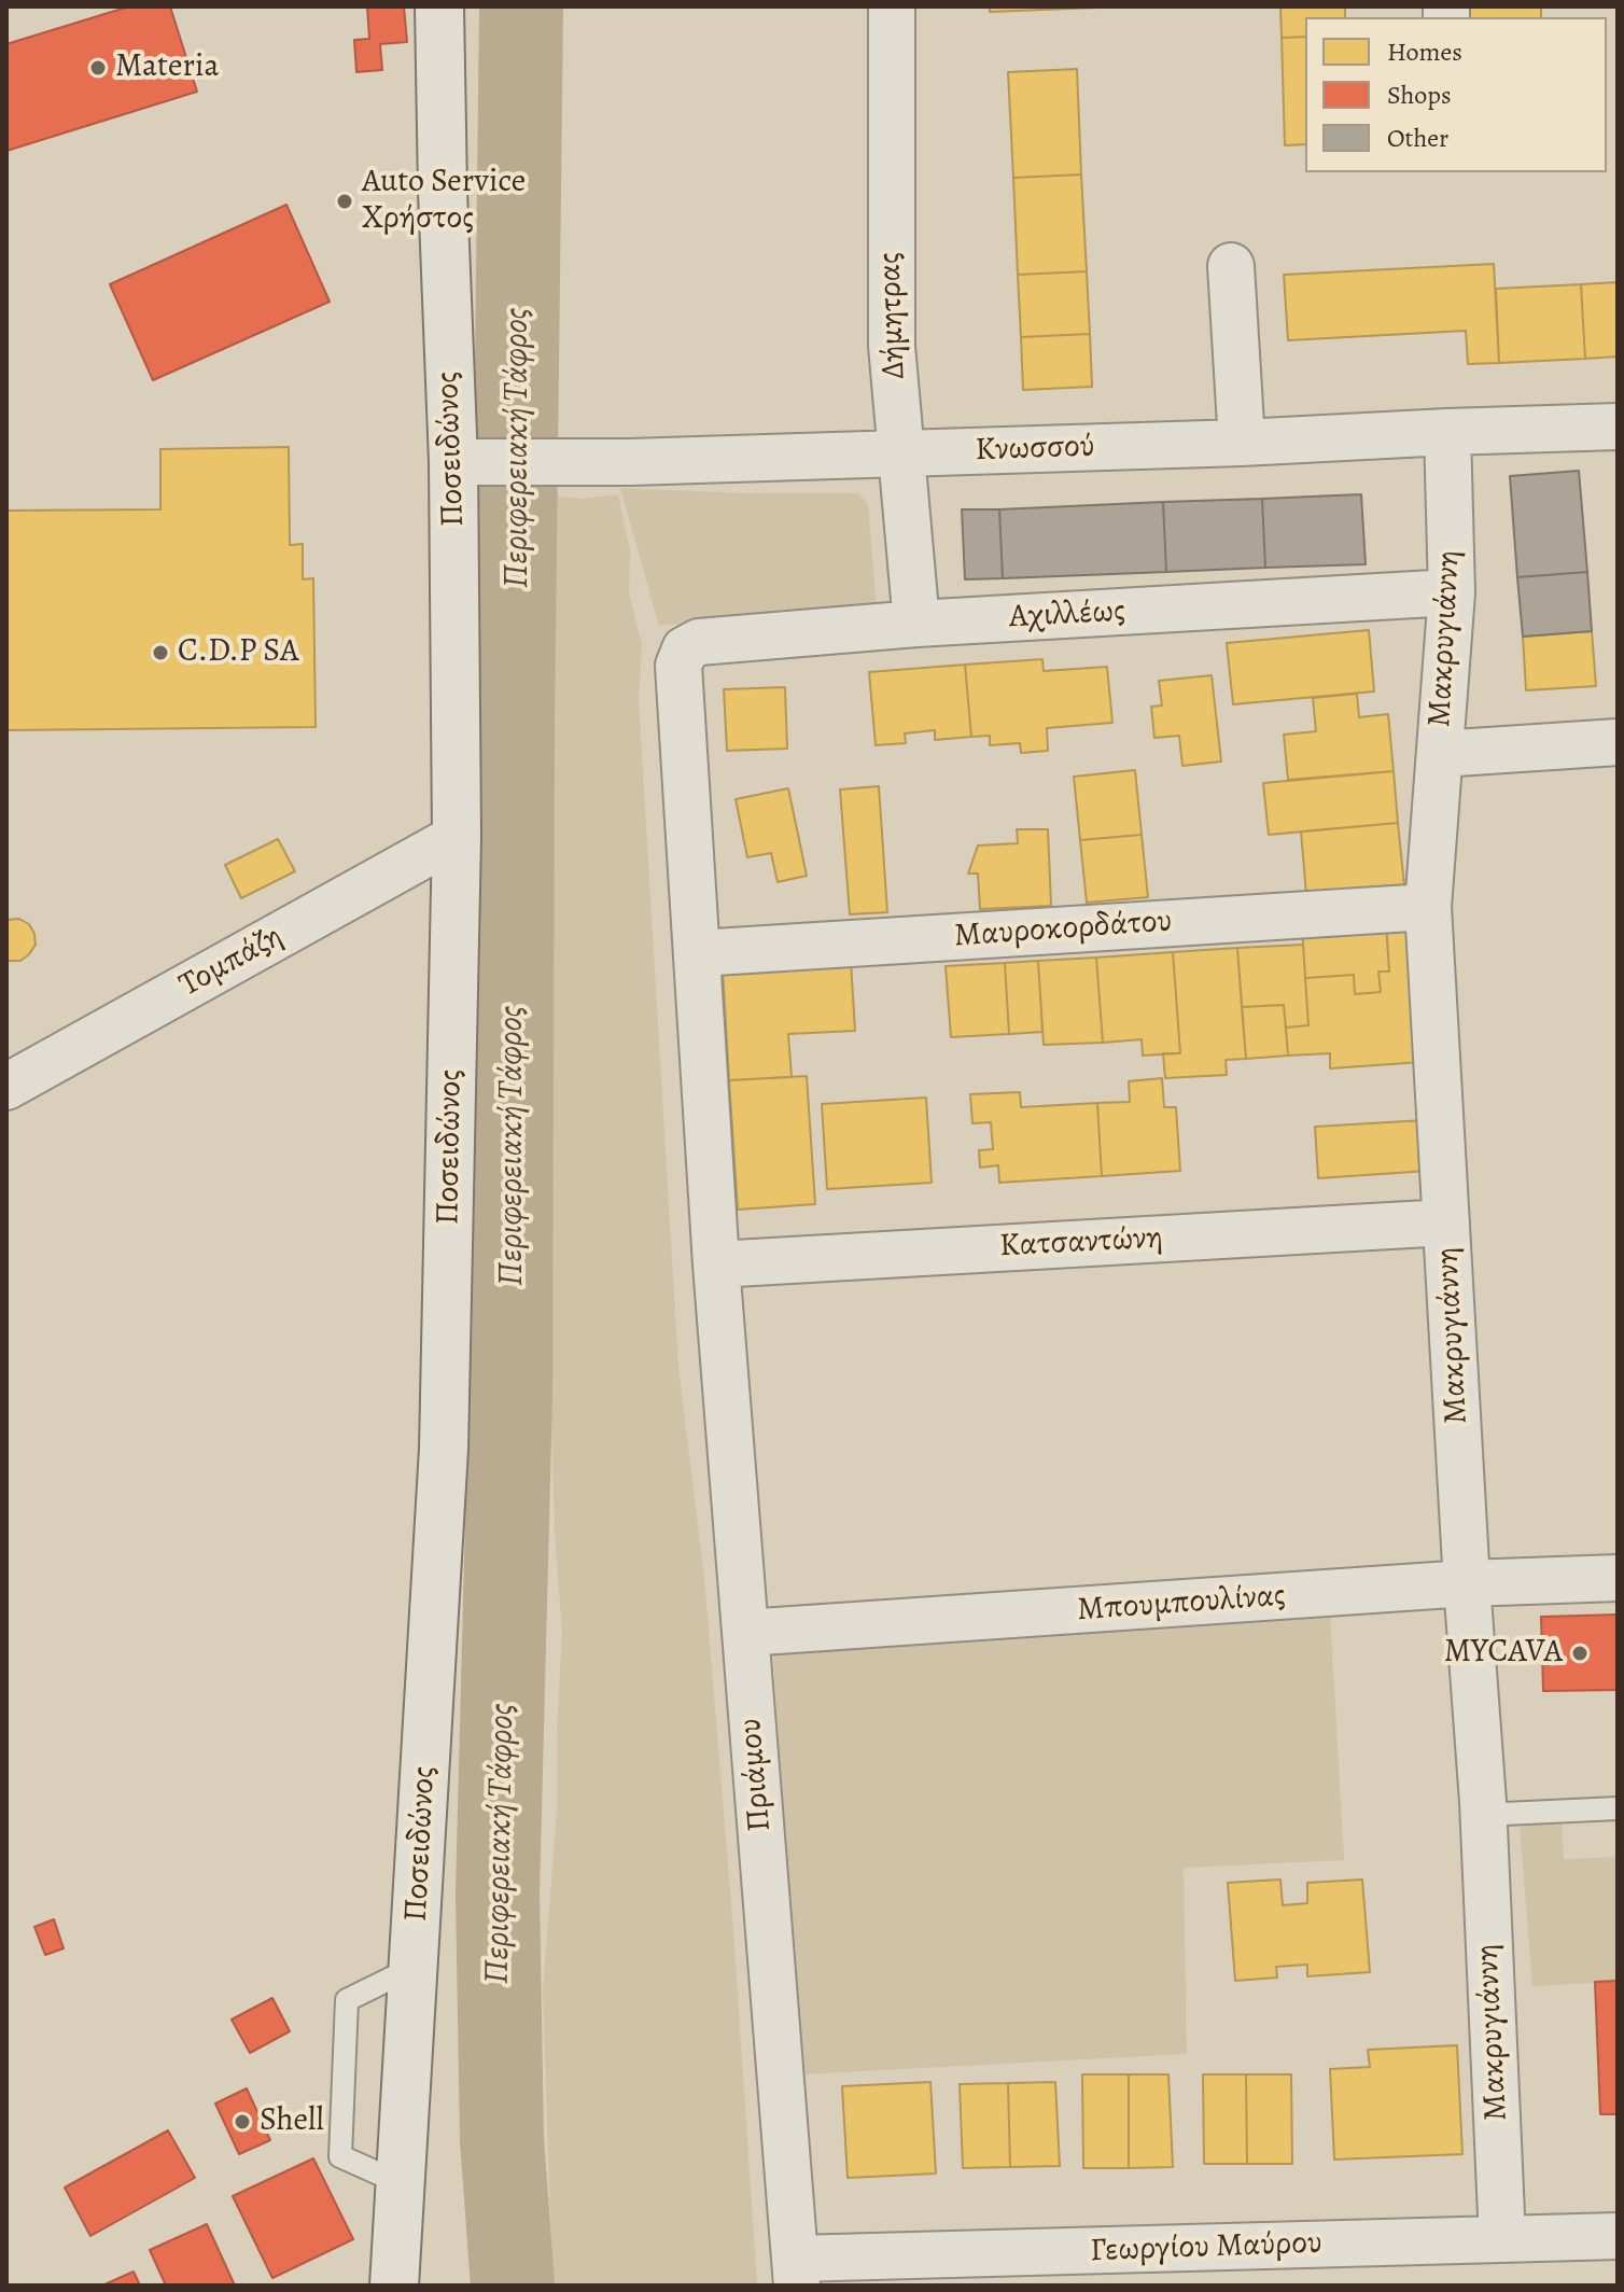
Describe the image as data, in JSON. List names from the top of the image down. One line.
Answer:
{"streets":{"street":["Δήμητρας","Ποσειδώνος","Κνωσσού","Αχιλλέως","Μακρυγιάννη","Μαυροκορδάτου","Τομπάζη","Κατσαντώνη","Μπουμπουλίνας","Πριάμου","Γεωργίου Μαύρου"]},"crossings":[["Δήμητρας","Κνωσσού"],["Δήμητρας","Αχιλλέως"],["Ποσειδώνος","Κνωσσού"],["Ποσειδώνος","Τομπάζη"],["Κνωσσού","Μακρυγιάννη"],["Αχιλλέως","Μακρυγιάννη"],["Αχιλλέως","Πριάμου"],["Μακρυγιάννη","Μαυροκορδάτου"],["Μακρυγιάννη","Κατσαντώνη"],["Μακρυγιάννη","Μπουμπουλίνας"],["Μακρυγιάννη","Γεωργίου Μαύρου"],["Μαυροκορδάτου","Πριάμου"],["Κατσαντώνη","Πριάμου"],["Μπουμπουλίνας","Πριάμου"],["Πριάμου","Γεωργίου Μαύρου"]],"water":["Περιφερειακή Τάφρος"],"places":["Materia","Auto Service Χρήστος","C.D.P SA","MYCAVA","Shell"],"legend":["Homes","Shops","Other"]}
